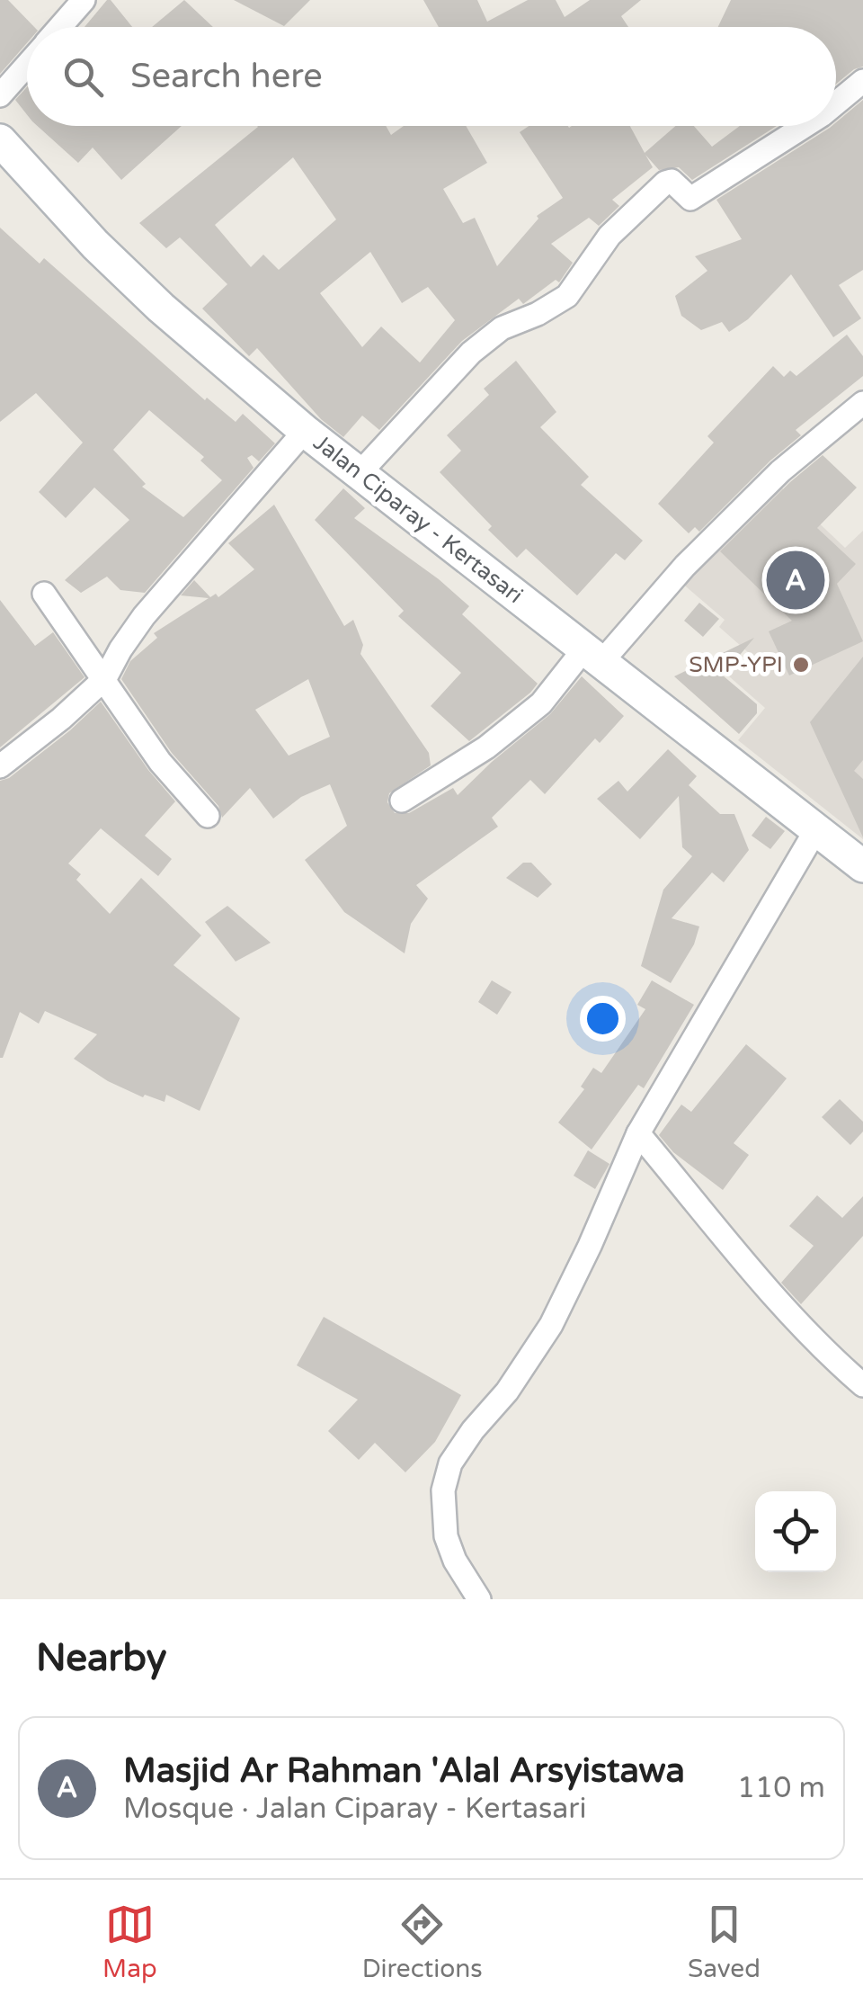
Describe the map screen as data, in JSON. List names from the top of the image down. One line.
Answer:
{"streets":{"main road":["Jalan Ciparay - Kertasari"]},"places":["SMP-YPI"],"page":{"search":"Search here","pins":"A","heading":"Nearby","list":[{"mark":"A","name":"Masjid Ar Rahman 'Alal Arsyistawa","note":"Mosque · Jalan Ciparay - Kertasari","value":"110 m"}],"nav":["Map","Directions","Saved"]}}
